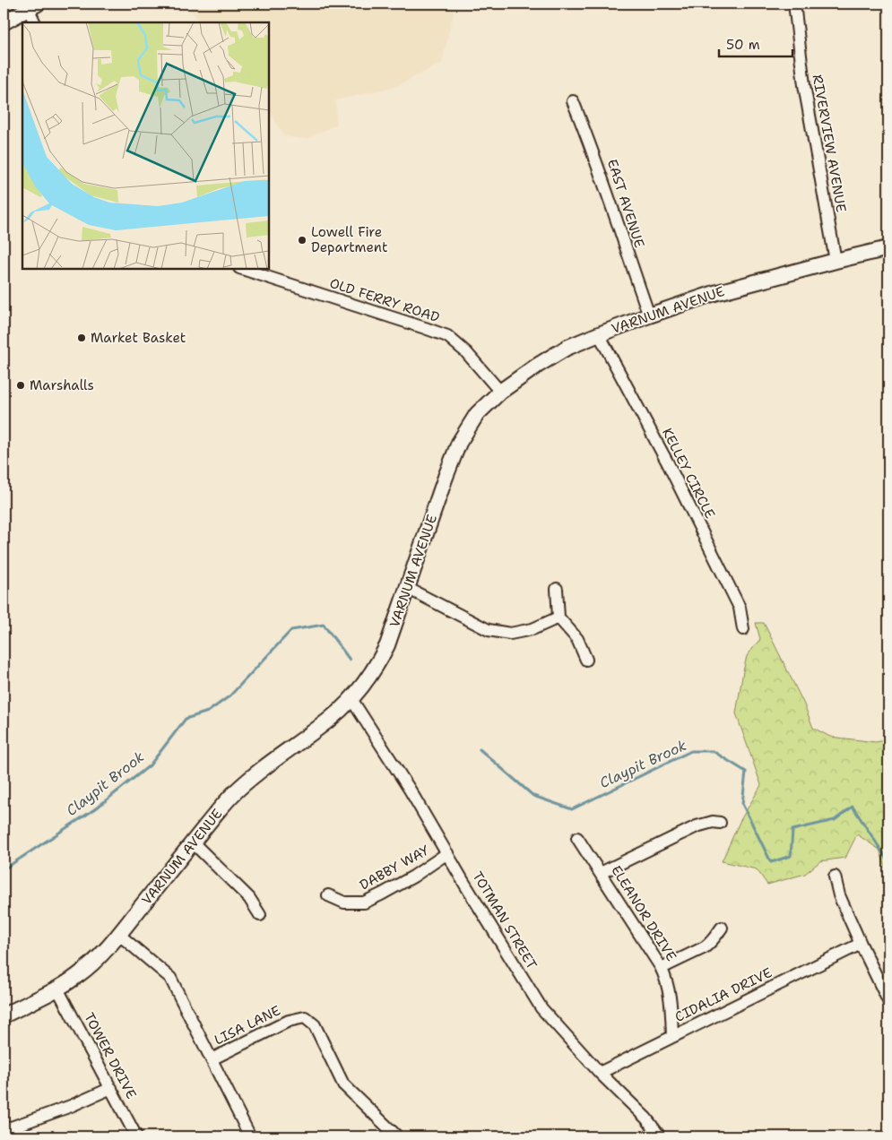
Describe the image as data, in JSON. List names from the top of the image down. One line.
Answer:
{"streets":{"main road":["VARNUM AVENUE"],"street":["RIVERVIEW AVENUE","EAST AVENUE","OLD FERRY ROAD","KELLEY CIRCLE","DABBY WAY","ELEANOR DRIVE","TOTMAN STREET","CIDALIA DRIVE","LISA LANE","TOWER DRIVE"]},"crossings":[["RIVERVIEW AVENUE","VARNUM AVENUE"],["EAST AVENUE","VARNUM AVENUE"],["OLD FERRY ROAD","VARNUM AVENUE"],["VARNUM AVENUE","KELLEY CIRCLE"],["VARNUM AVENUE","TOTMAN STREET"],["VARNUM AVENUE","TOWER DRIVE"],["DABBY WAY","TOTMAN STREET"],["ELEANOR DRIVE","CIDALIA DRIVE"],["TOTMAN STREET","CIDALIA DRIVE"]],"water":["Claypit Brook"],"places":["Lowell Fire Department","Market Basket","Marshalls"],"scale_bar":"50 m"}
